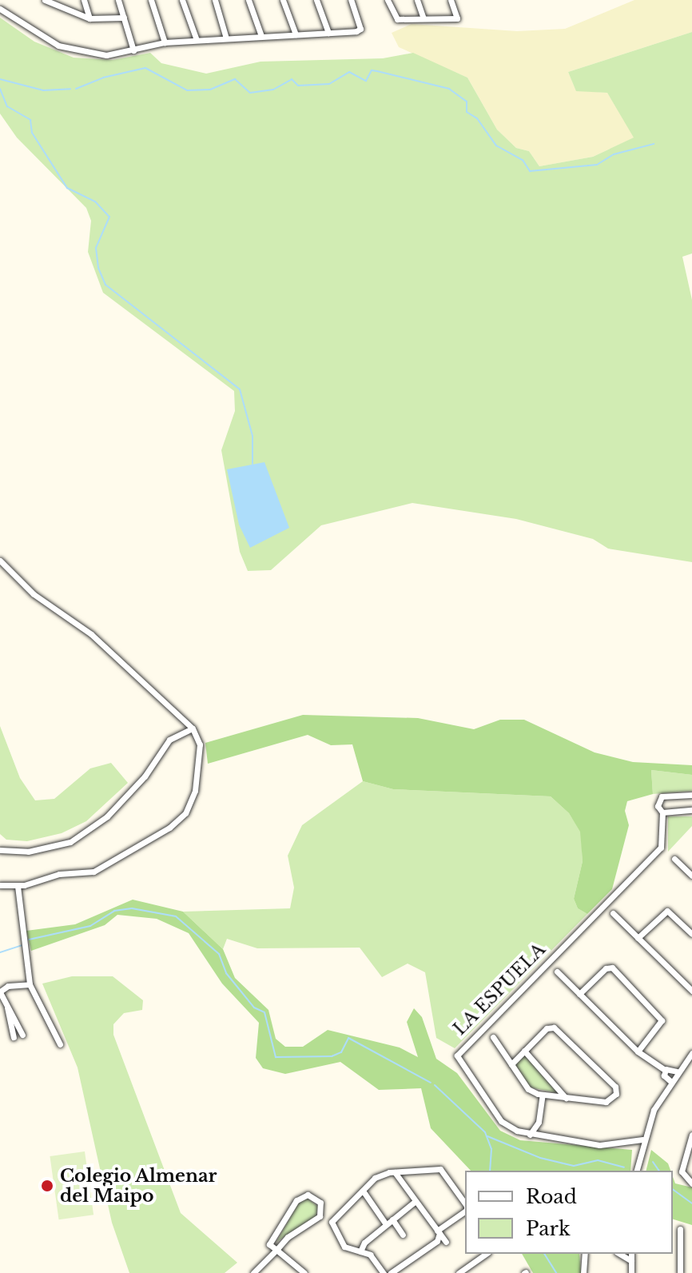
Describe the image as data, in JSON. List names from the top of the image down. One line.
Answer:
{"streets":{"street":["LA ESPUELA"]},"places":["Colegio Almenar del Maipo"],"legend":["Road","Park"]}
